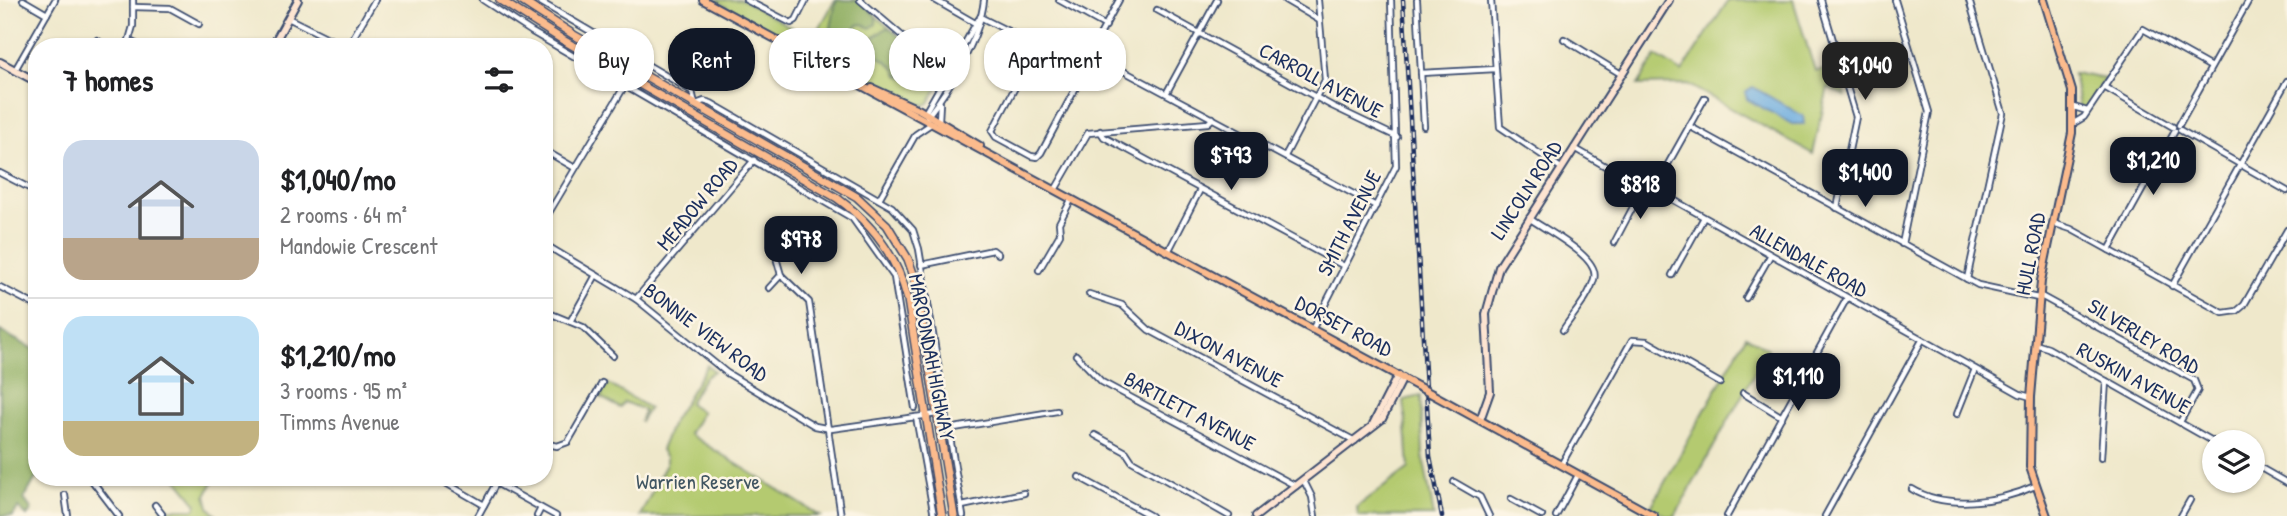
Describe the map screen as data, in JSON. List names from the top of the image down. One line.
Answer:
{"streets":{"highway":["MAROONDAH HIGHWAY"],"main road":["LINCOLN ROAD","HULL ROAD","DORSET ROAD"],"street":["CARROLL AVENUE","MEADOW ROAD","SMITH AVENUE","ALLENDALE ROAD","BONNIE VIEW ROAD","SILVERLEY ROAD","DIXON AVENUE","RUSKIN AVENUE","BARTLETT AVENUE"]},"crossings":[["CARROLL AVENUE","SMITH AVENUE"],["LINCOLN ROAD","ALLENDALE ROAD"],["LINCOLN ROAD","DORSET ROAD"],["MEADOW ROAD","BONNIE VIEW ROAD"],["SMITH AVENUE","DORSET ROAD"],["HULL ROAD","ALLENDALE ROAD"],["HULL ROAD","SILVERLEY ROAD"],["HULL ROAD","RUSKIN AVENUE"],["SILVERLEY ROAD","RUSKIN AVENUE"]],"parks":["Warrien Reserve"],"page":{"chip":["Buy","Rent","Filters","New","Apartment"],"heading":"7 homes","price":["$1,040","$793","$1,210","$1,400","$818","$978","$1,110"],"list":[{"name":"$1,040/mo","note":"2 rooms · 64 m² · Mandowie Crescent"},{"name":"$1,210/mo","note":"3 rooms · 95 m² · Timms Avenue"}]}}
